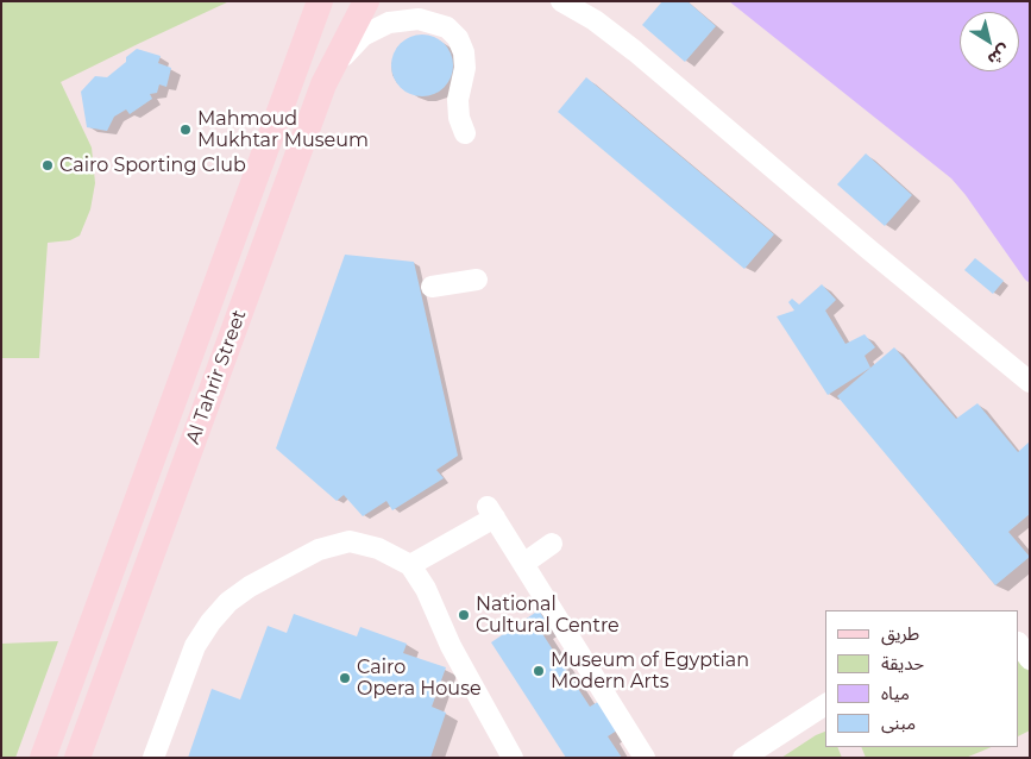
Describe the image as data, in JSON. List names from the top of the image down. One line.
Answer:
{"streets":{"main road":["Al Tahrir Street"]},"places":["Mahmoud Mukhtar Museum","Cairo Sporting Club","National Cultural Centre","Museum of Egyptian Modern Arts","Cairo Opera House"],"legend":["طريق","حديقة","مياه","مبنى"],"north":"bottom right"}
